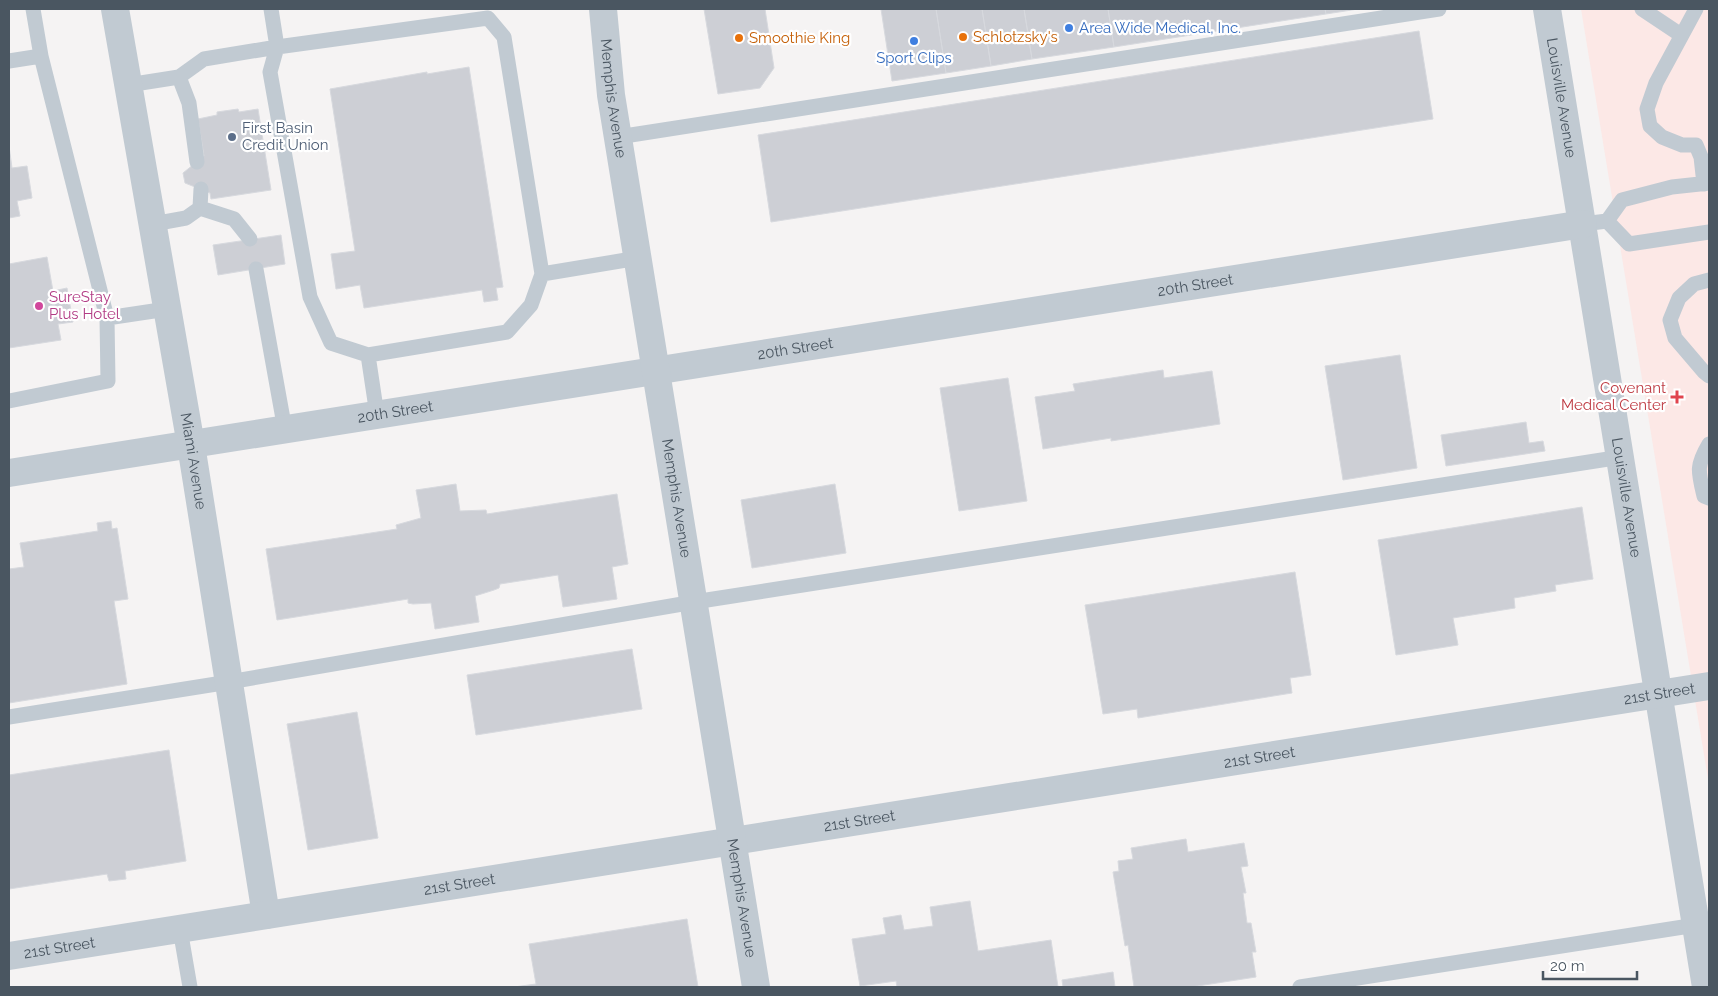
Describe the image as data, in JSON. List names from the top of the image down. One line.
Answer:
{"streets":{"street":["Memphis Avenue","Louisville Avenue","20th Street","Miami Avenue","21st Street"]},"crossings":[["Memphis Avenue","20th Street"],["Memphis Avenue","21st Street"],["Louisville Avenue","20th Street"],["Louisville Avenue","21st Street"],["20th Street","Miami Avenue"],["Miami Avenue","21st Street"]],"places":{"other":["Area Wide Medical, Inc.","Schlotzsky's","Smoothie King","Sport Clips","First Basin Credit Union","SureStay Plus Hotel"],"health":["Covenant Medical Center"]},"scale_bar":"20 m"}
